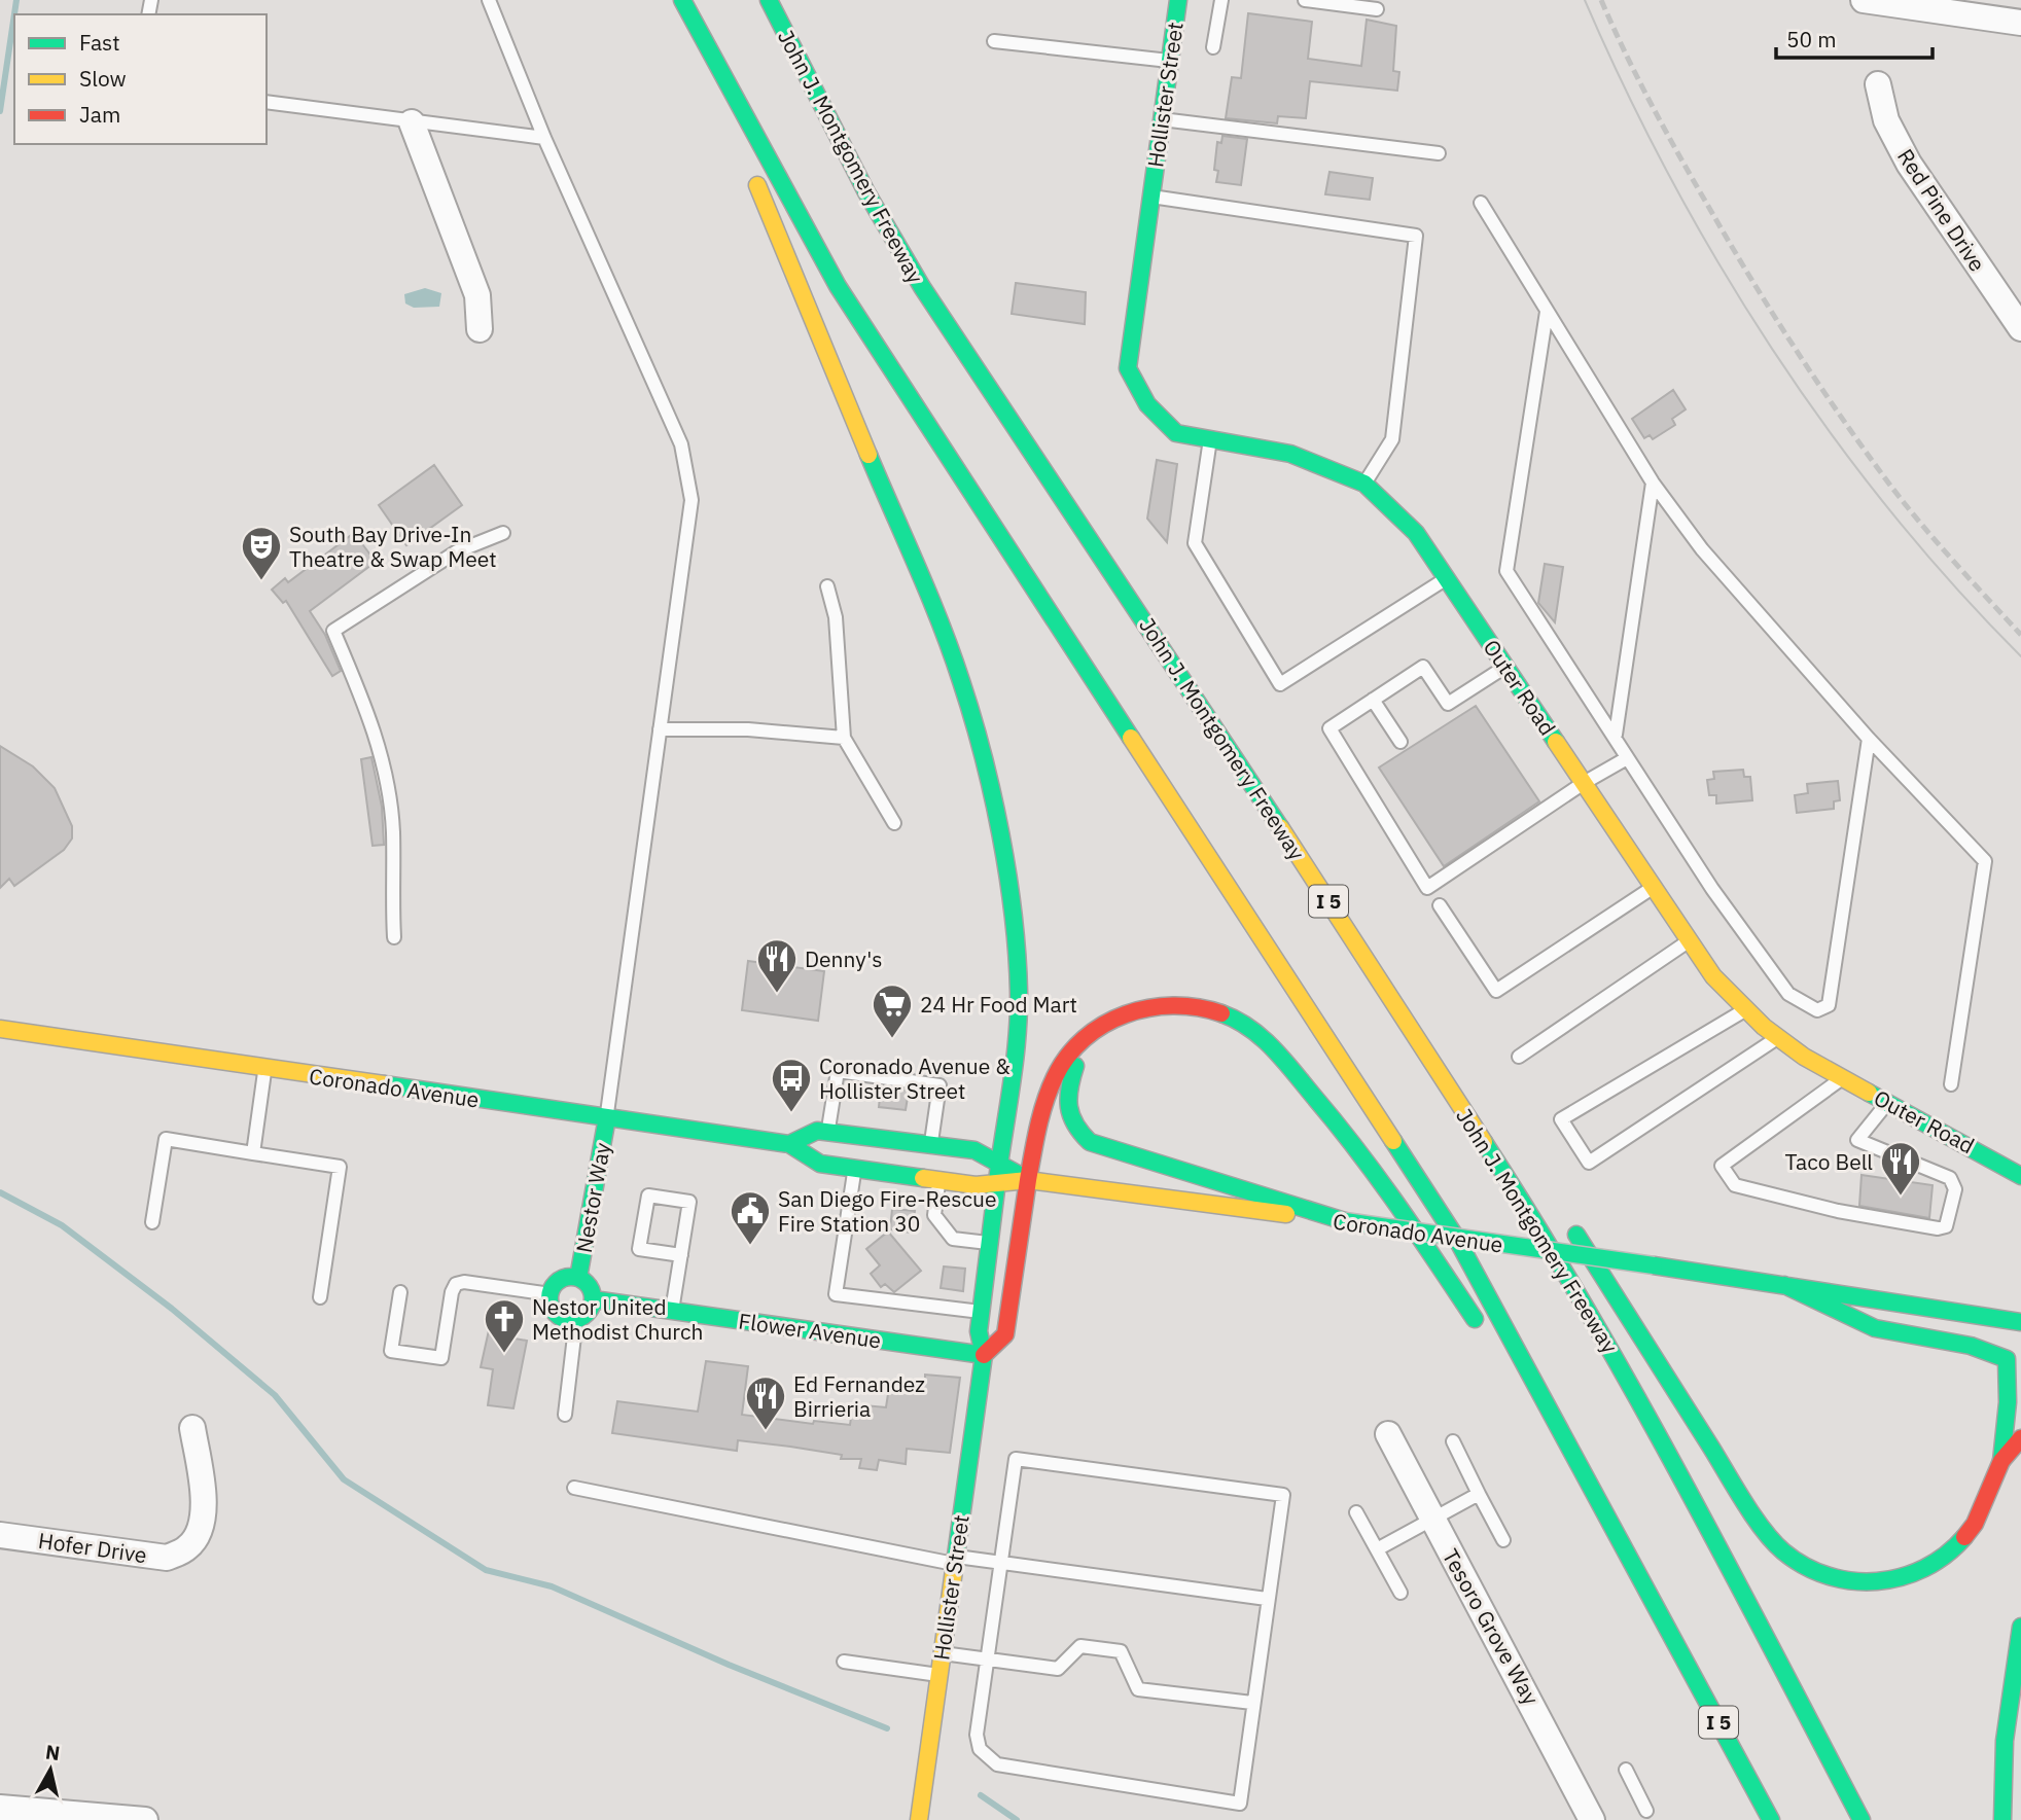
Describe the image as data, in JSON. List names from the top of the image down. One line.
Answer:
{"streets":{"main road":["Hollister Street","John J. Montgomery Freeway","Outer Road","I 5","Coronado Avenue","Nestor Way","Flower Avenue"],"street":["Red Pine Drive","Hofer Drive","Tesoro Grove Way"]},"crossings":[["Hollister Street","Outer Road"],["Hollister Street","Coronado Avenue"],["Hollister Street","Flower Avenue"],["Coronado Avenue","Nestor Way"],["Nestor Way","Flower Avenue"]],"places":{"theatre":["South Bay Drive-In Theatre & Swap Meet"],"restaurant":["Denny's","Taco Bell","Ed Fernandez Birrieria"],"supermarket":["24 Hr Food Mart"],"bus stop":["Coronado Avenue & Hollister Street"],"public building":["San Diego Fire-Rescue Fire Station 30"],"church":["Nestor United Methodist Church"]},"legend":["Fast","Slow","Jam"],"scale_bar":"50 m","north":"top"}
